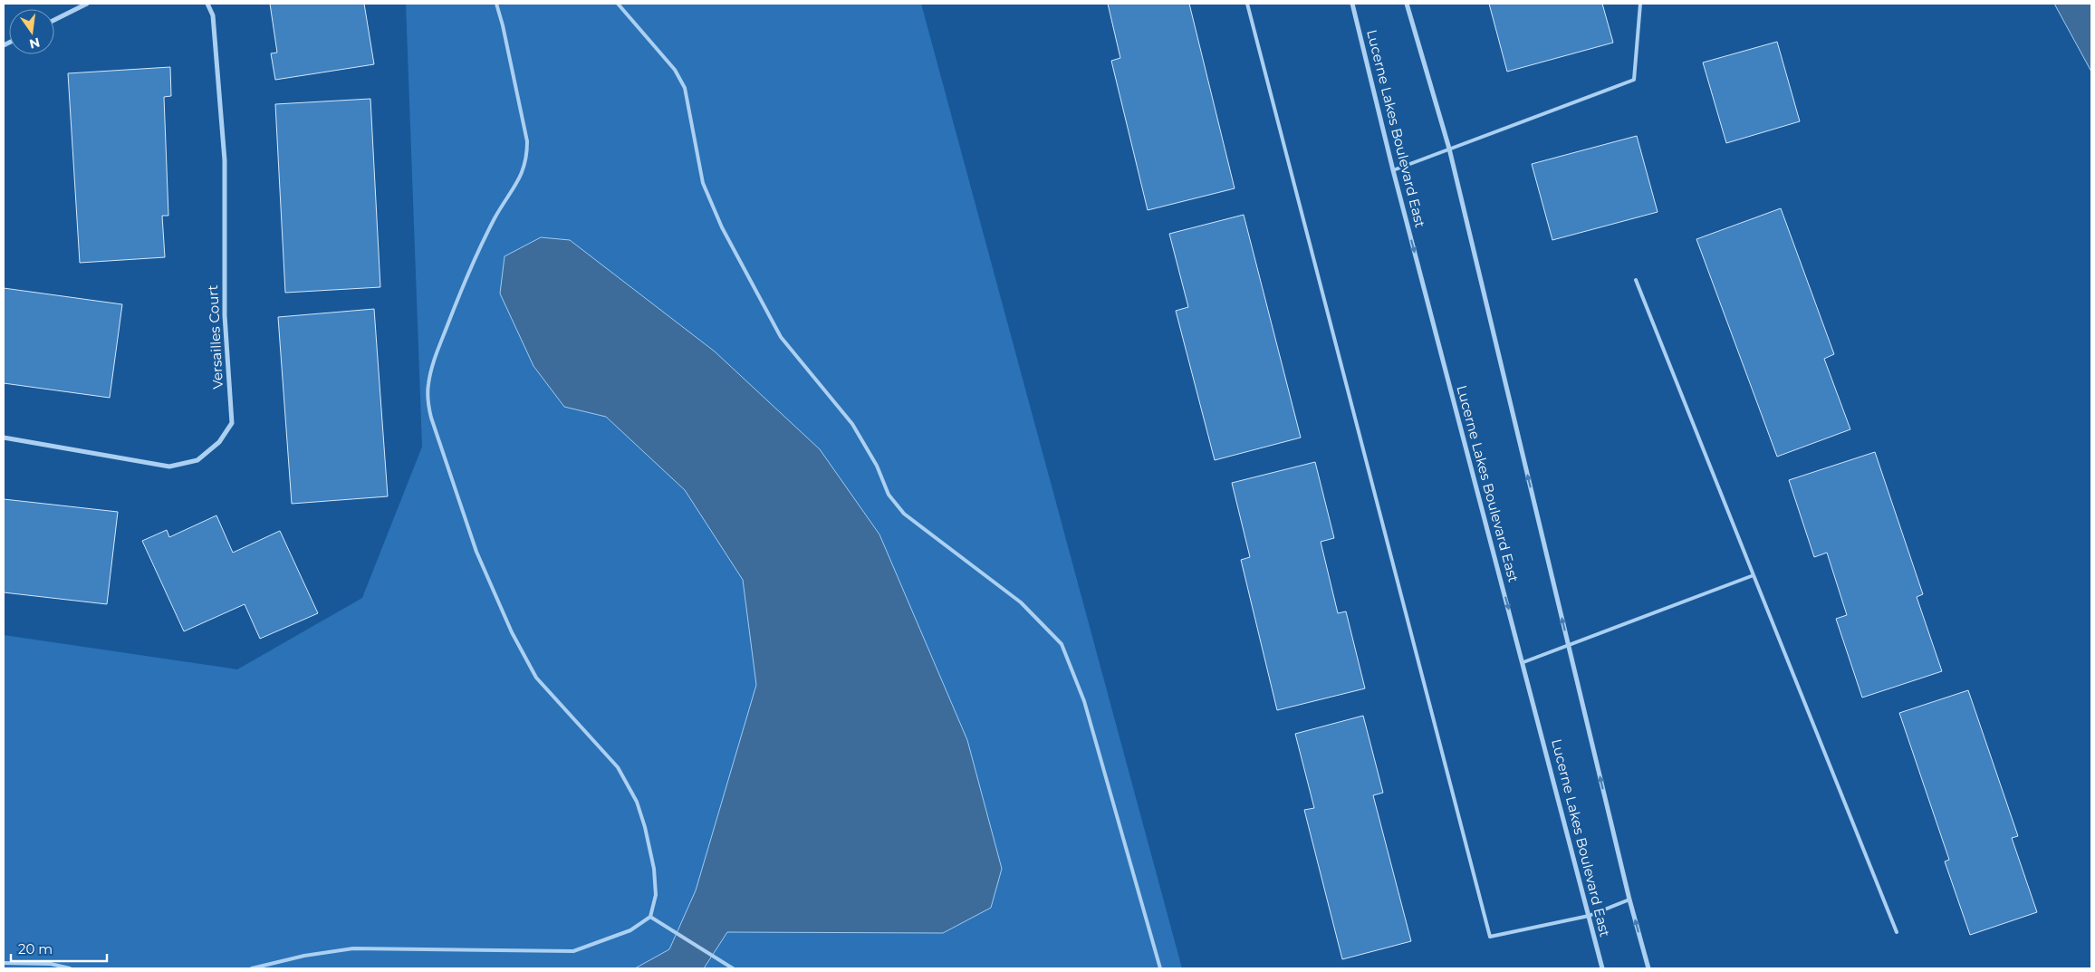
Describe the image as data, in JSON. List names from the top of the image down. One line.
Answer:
{"streets":{"street":["Lucerne Lakes Boulevard East","Versailles Court"]},"one_way":["Lucerne Lakes Boulevard East"],"scale_bar":"20 m","north":"bottom"}
